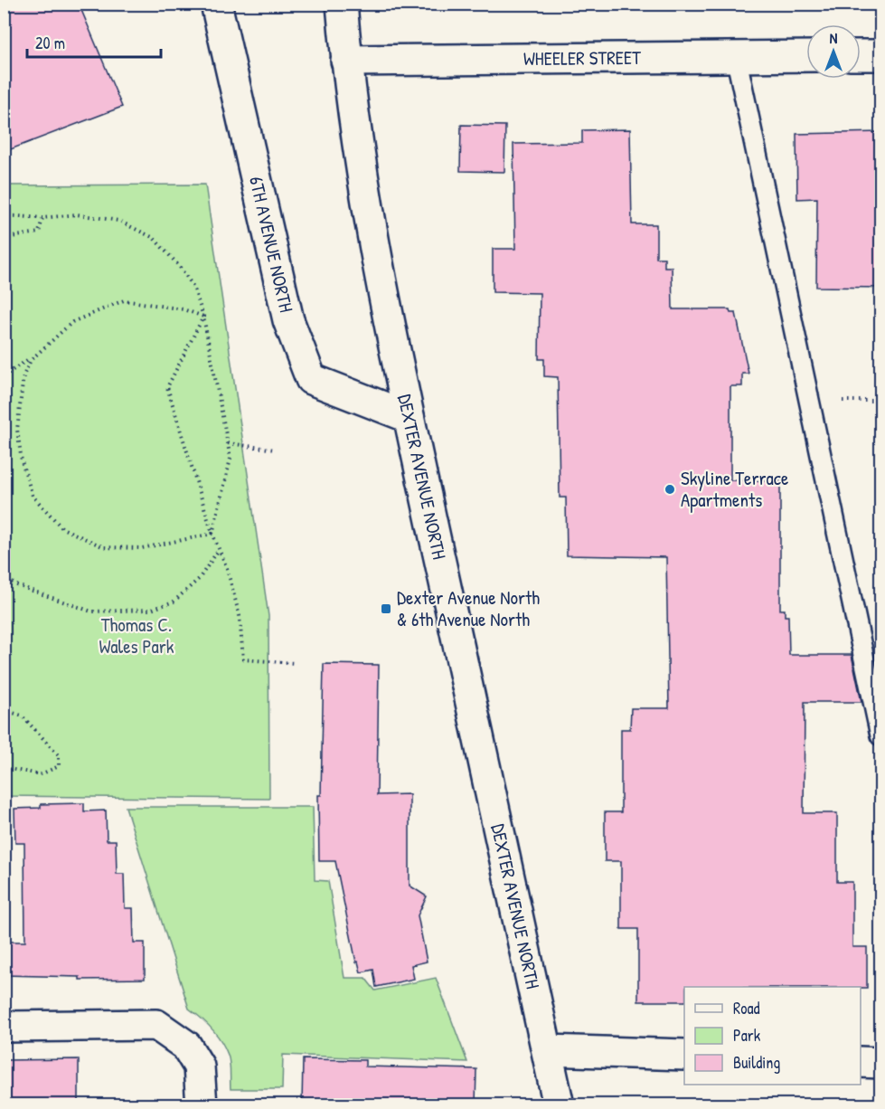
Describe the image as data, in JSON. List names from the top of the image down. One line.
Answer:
{"streets":{"main road":["WHEELER STREET","6TH AVENUE NORTH","DEXTER AVENUE NORTH"]},"crossings":[["WHEELER STREET","DEXTER AVENUE NORTH"],["6TH AVENUE NORTH","DEXTER AVENUE NORTH"]],"parks":["Thomas C. Wales Park"],"places":{"other":["Skyline Terrace Apartments"],"transit":["Dexter Avenue North & 6th Avenue North"]},"legend":["Road","Park","Building"],"scale_bar":"20 m","north":"top"}
